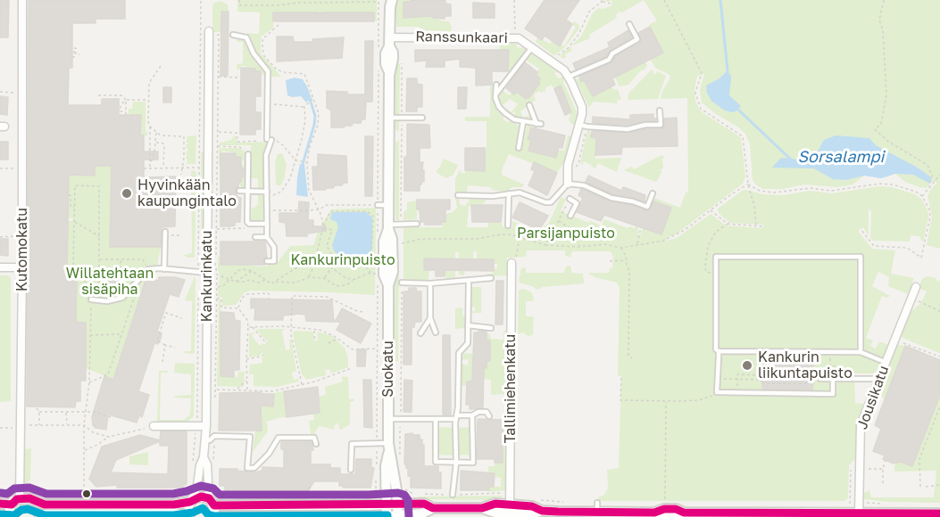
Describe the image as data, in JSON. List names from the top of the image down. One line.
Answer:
{"streets":{"street":["Ranssunkaari","Kutomokatu","Kankurinkatu","Suokatu","Tallimiehenkatu","Jousikatu"]},"crossings":[["Ranssunkaari","Suokatu"]],"water":["Sorsalampi"],"parks":["Parsijanpuisto","Kankurinpuisto","Willatehtaan sisäpiha"],"places":["Hyvinkään kaupungintalo","Kankurin liikuntapuisto"]}
